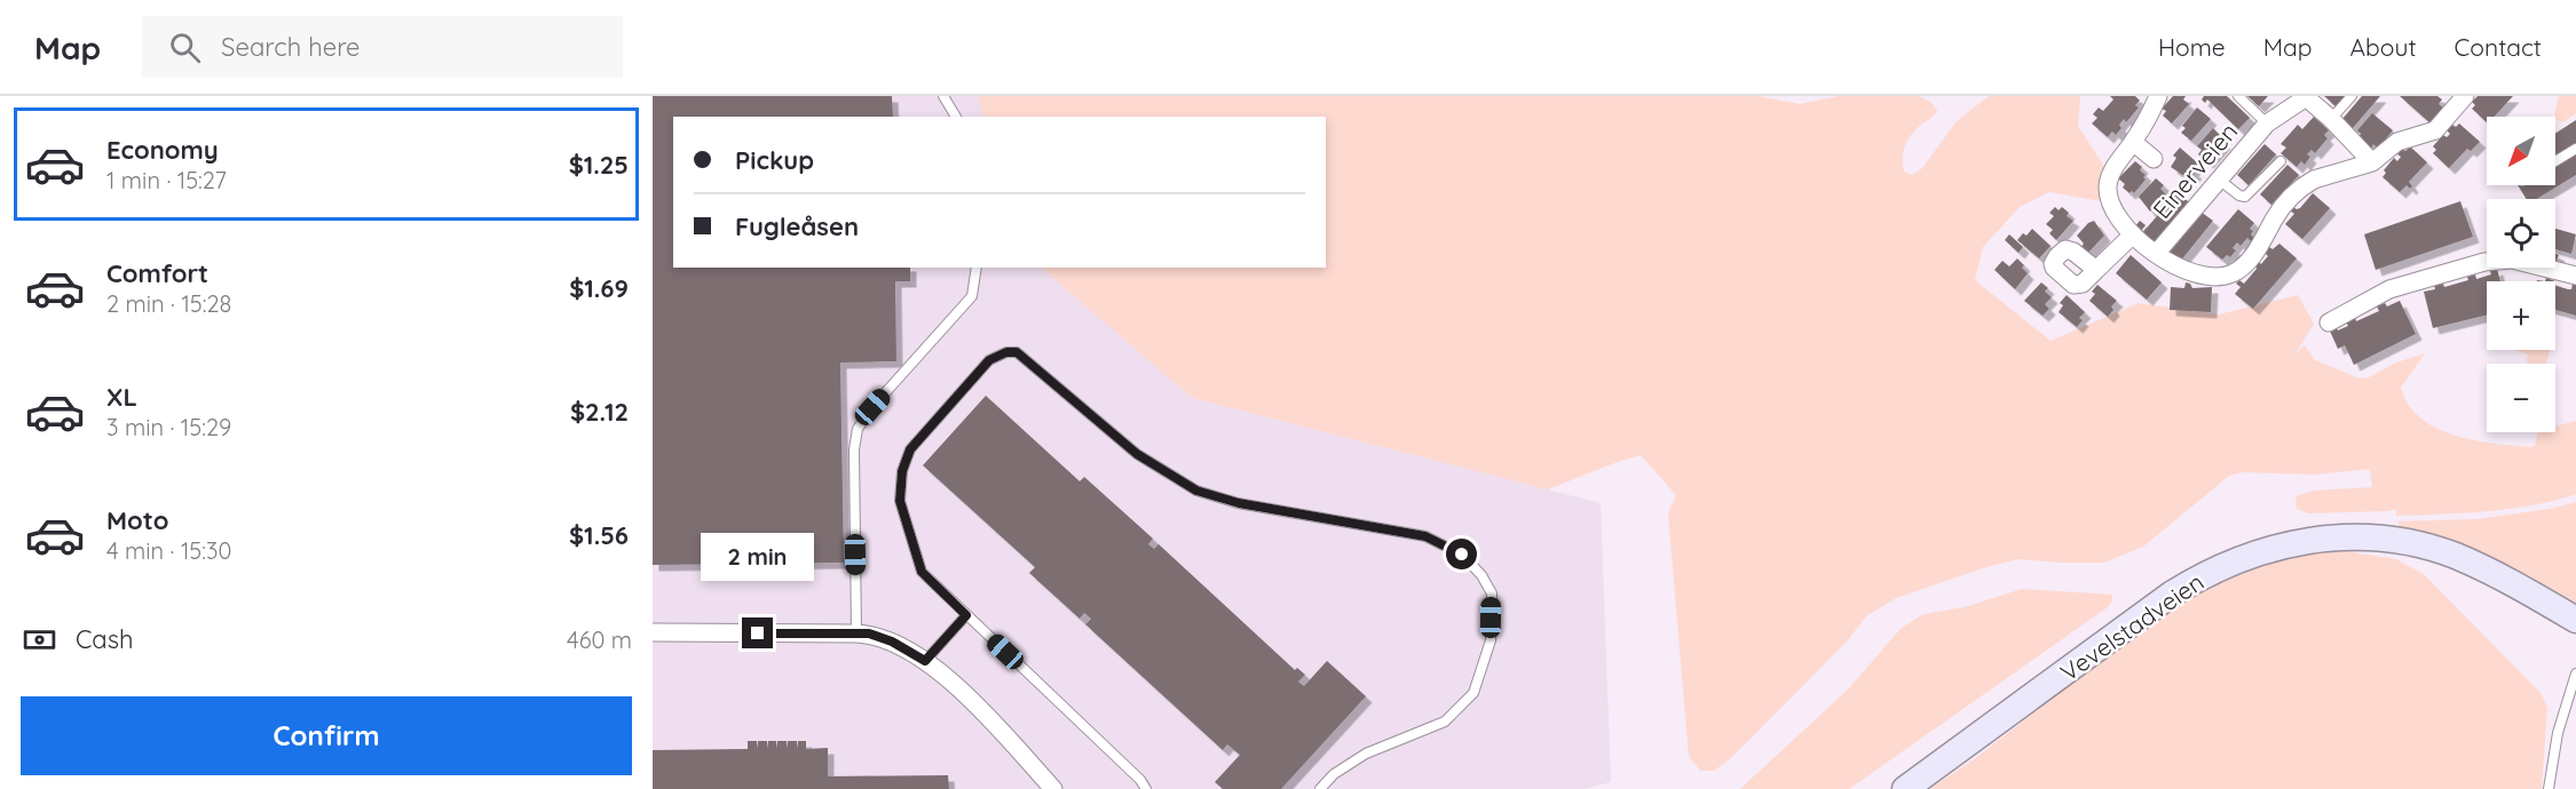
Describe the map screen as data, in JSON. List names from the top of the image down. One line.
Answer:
{"streets":{"main road":["Vevelstadveien"],"street":["Einerveien"]},"north":"bottom left","page":{"header":"Map","search":"Search here","nav":["Home","Map","About","Contact"],"list":[{"name":"Economy","note":"1 min · 15:27","value":"$1.25"},{"name":"Comfort","note":"2 min · 15:28","value":"$1.69"},{"name":"XL","note":"3 min · 15:29","value":"$2.12"},{"name":"Moto","note":"4 min · 15:30","value":"$1.56"}],"map_buttons":["+","−"],"banner":["Pickup","Fugleåsen"],"bubble":"2 min","pay":["Cash","460 m"],"buttons":"Confirm"}}
